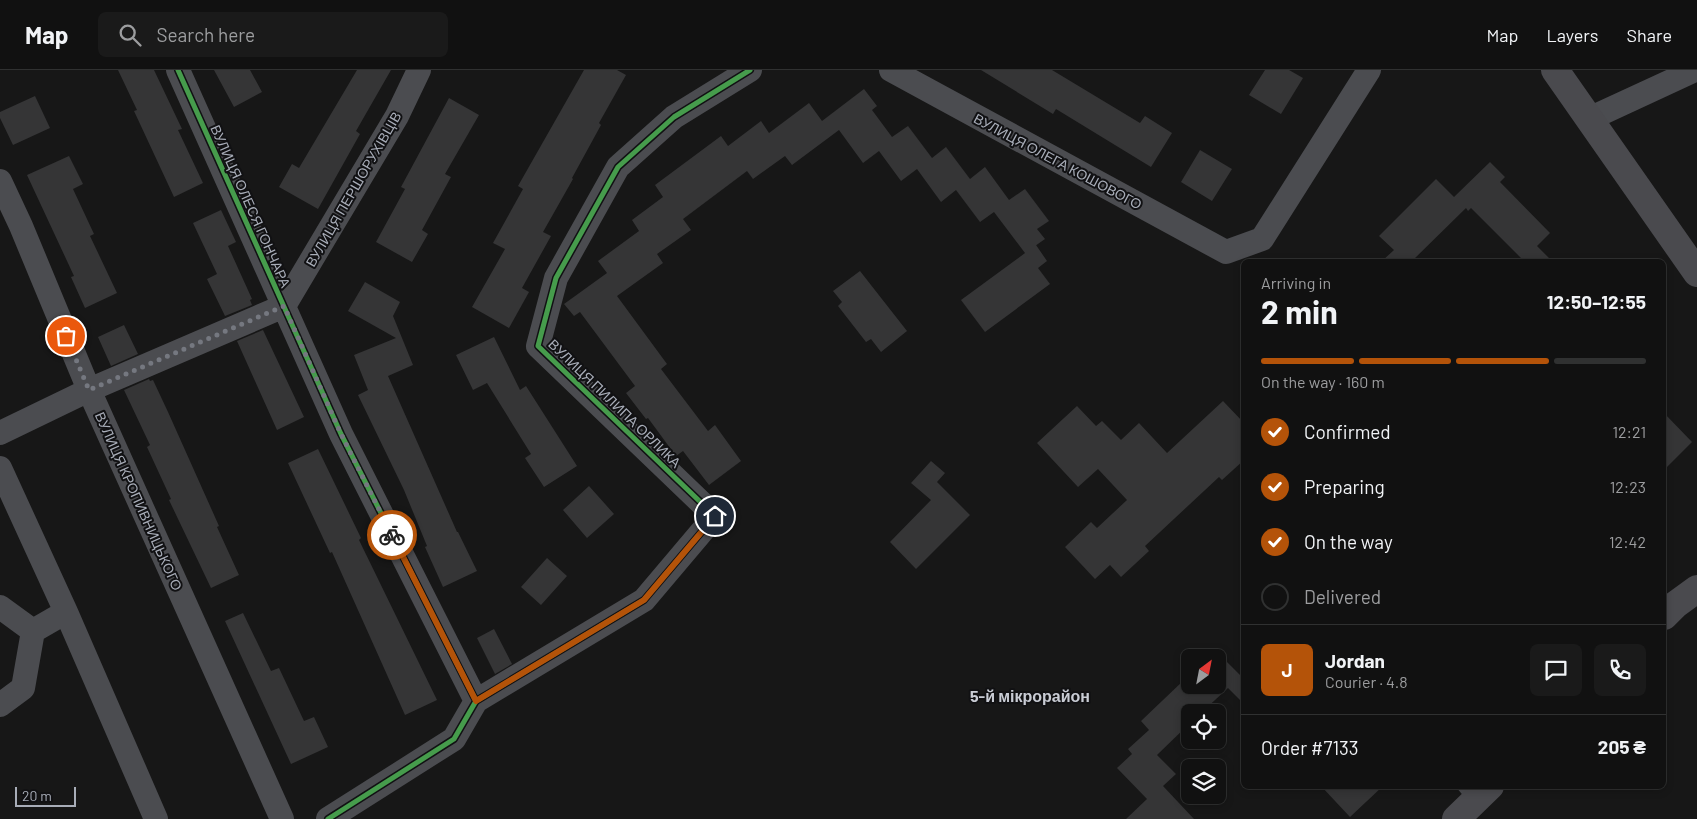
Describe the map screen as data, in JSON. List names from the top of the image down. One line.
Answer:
{"streets":{"street":["ВУЛИЦЯ ОЛЕГА КОШОВОГО","ВУЛИЦЯ ПЕРШОРУХІВЦІВ","ВУЛИЦЯ ОЛЕСЯ ГОНЧАРА","ВУЛИЦЯ ПИЛИПА ОРЛИКА","ВУЛИЦЯ КРОПИВНИЦЬКОГО"]},"crossings":[["ВУЛИЦЯ ПЕРШОРУХІВЦІВ","ВУЛИЦЯ ОЛЕСЯ ГОНЧАРА"],["ВУЛИЦЯ ОЛЕСЯ ГОНЧАРА","ВУЛИЦЯ ПИЛИПА ОРЛИКА"]],"districts":["5-й мікрорайон"],"scale_bar":"20 m","north":"top right","page":{"header":"Map","search":"Search here","nav":["Map","Layers","Share"],"heading":["2 min","Arriving in","12:50–12:55"],"panel":["Jordan","Courier · 4.8","Order #7133","205 ₴"],"bar":"On the way · 160 m","list":[["Confirmed","12:21"],["Preparing","12:23"],["On the way","12:42"],"Delivered"],"round":"J","scale":"20 m"}}
